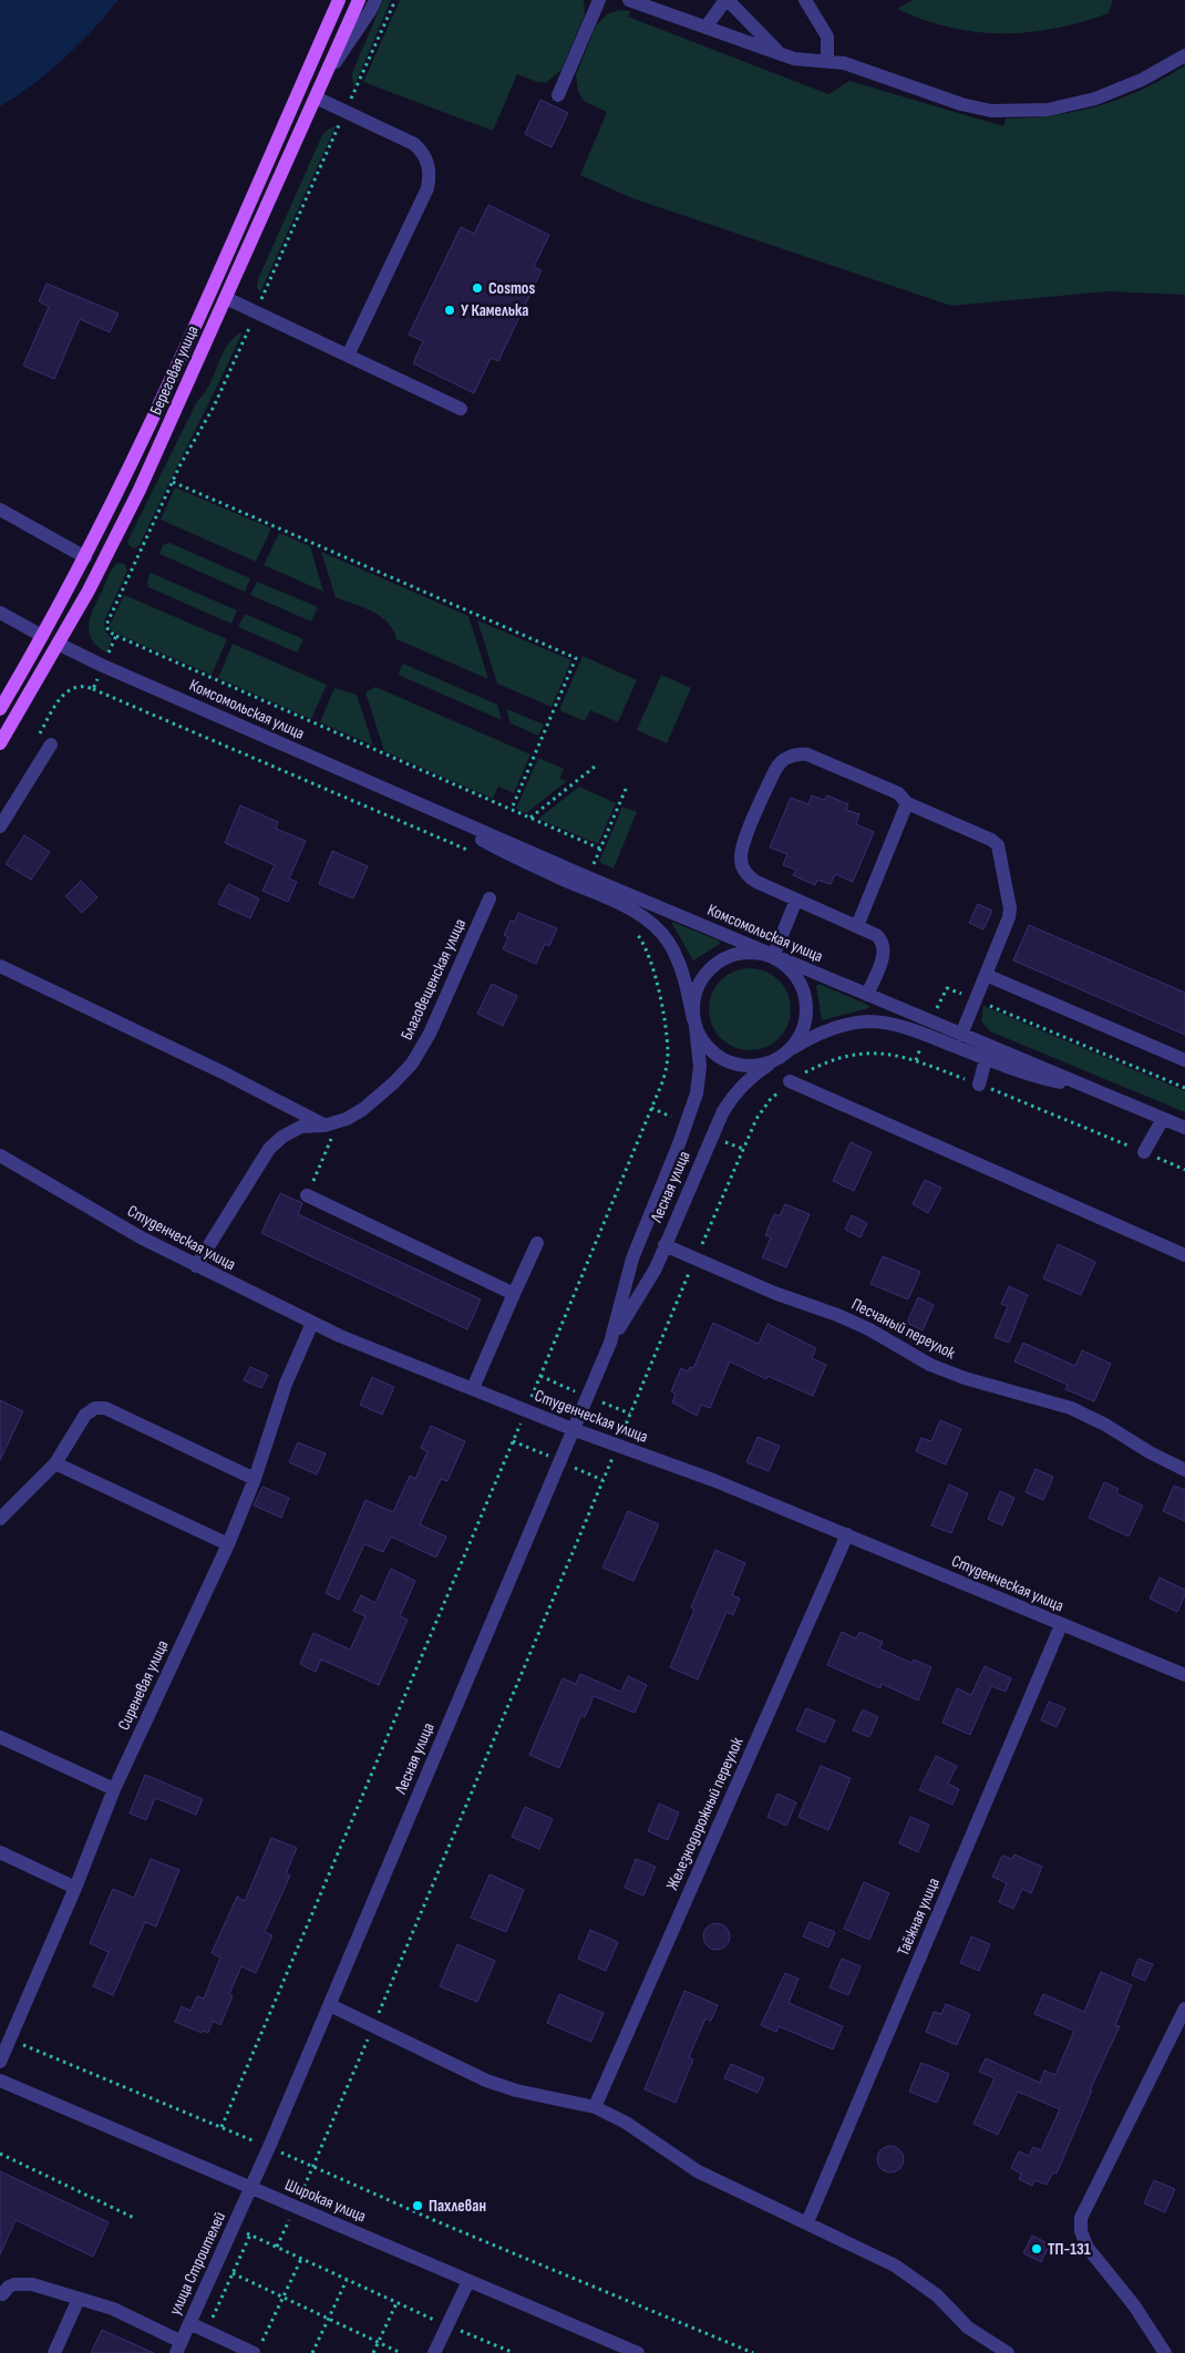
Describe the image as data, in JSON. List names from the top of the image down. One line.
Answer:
{"streets":{"main road":["Береговая улица"],"street":["Комсомольская улица","Благовещенская улица","Лесная улица","Студенческая улица","Песчаный переулок","Сиреневая улица","Железнодорожный переулок","Таёжная улица","Широкая улица","улица Строителей"]},"crossings":[["Береговая улица","Комсомольская улица"],["Комсомольская улица","Лесная улица"],["Благовещенская улица","Студенческая улица"],["Лесная улица","Студенческая улица"],["Лесная улица","Песчаный переулок"],["Лесная улица","Широкая улица"],["Лесная улица","улица Строителей"],["Студенческая улица","Сиреневая улица"],["Студенческая улица","Железнодорожный переулок"],["Студенческая улица","Таёжная улица"],["Широкая улица","улица Строителей"]],"places":["Cosmos","У Камелька","Пахлеван","ТП-131"]}
